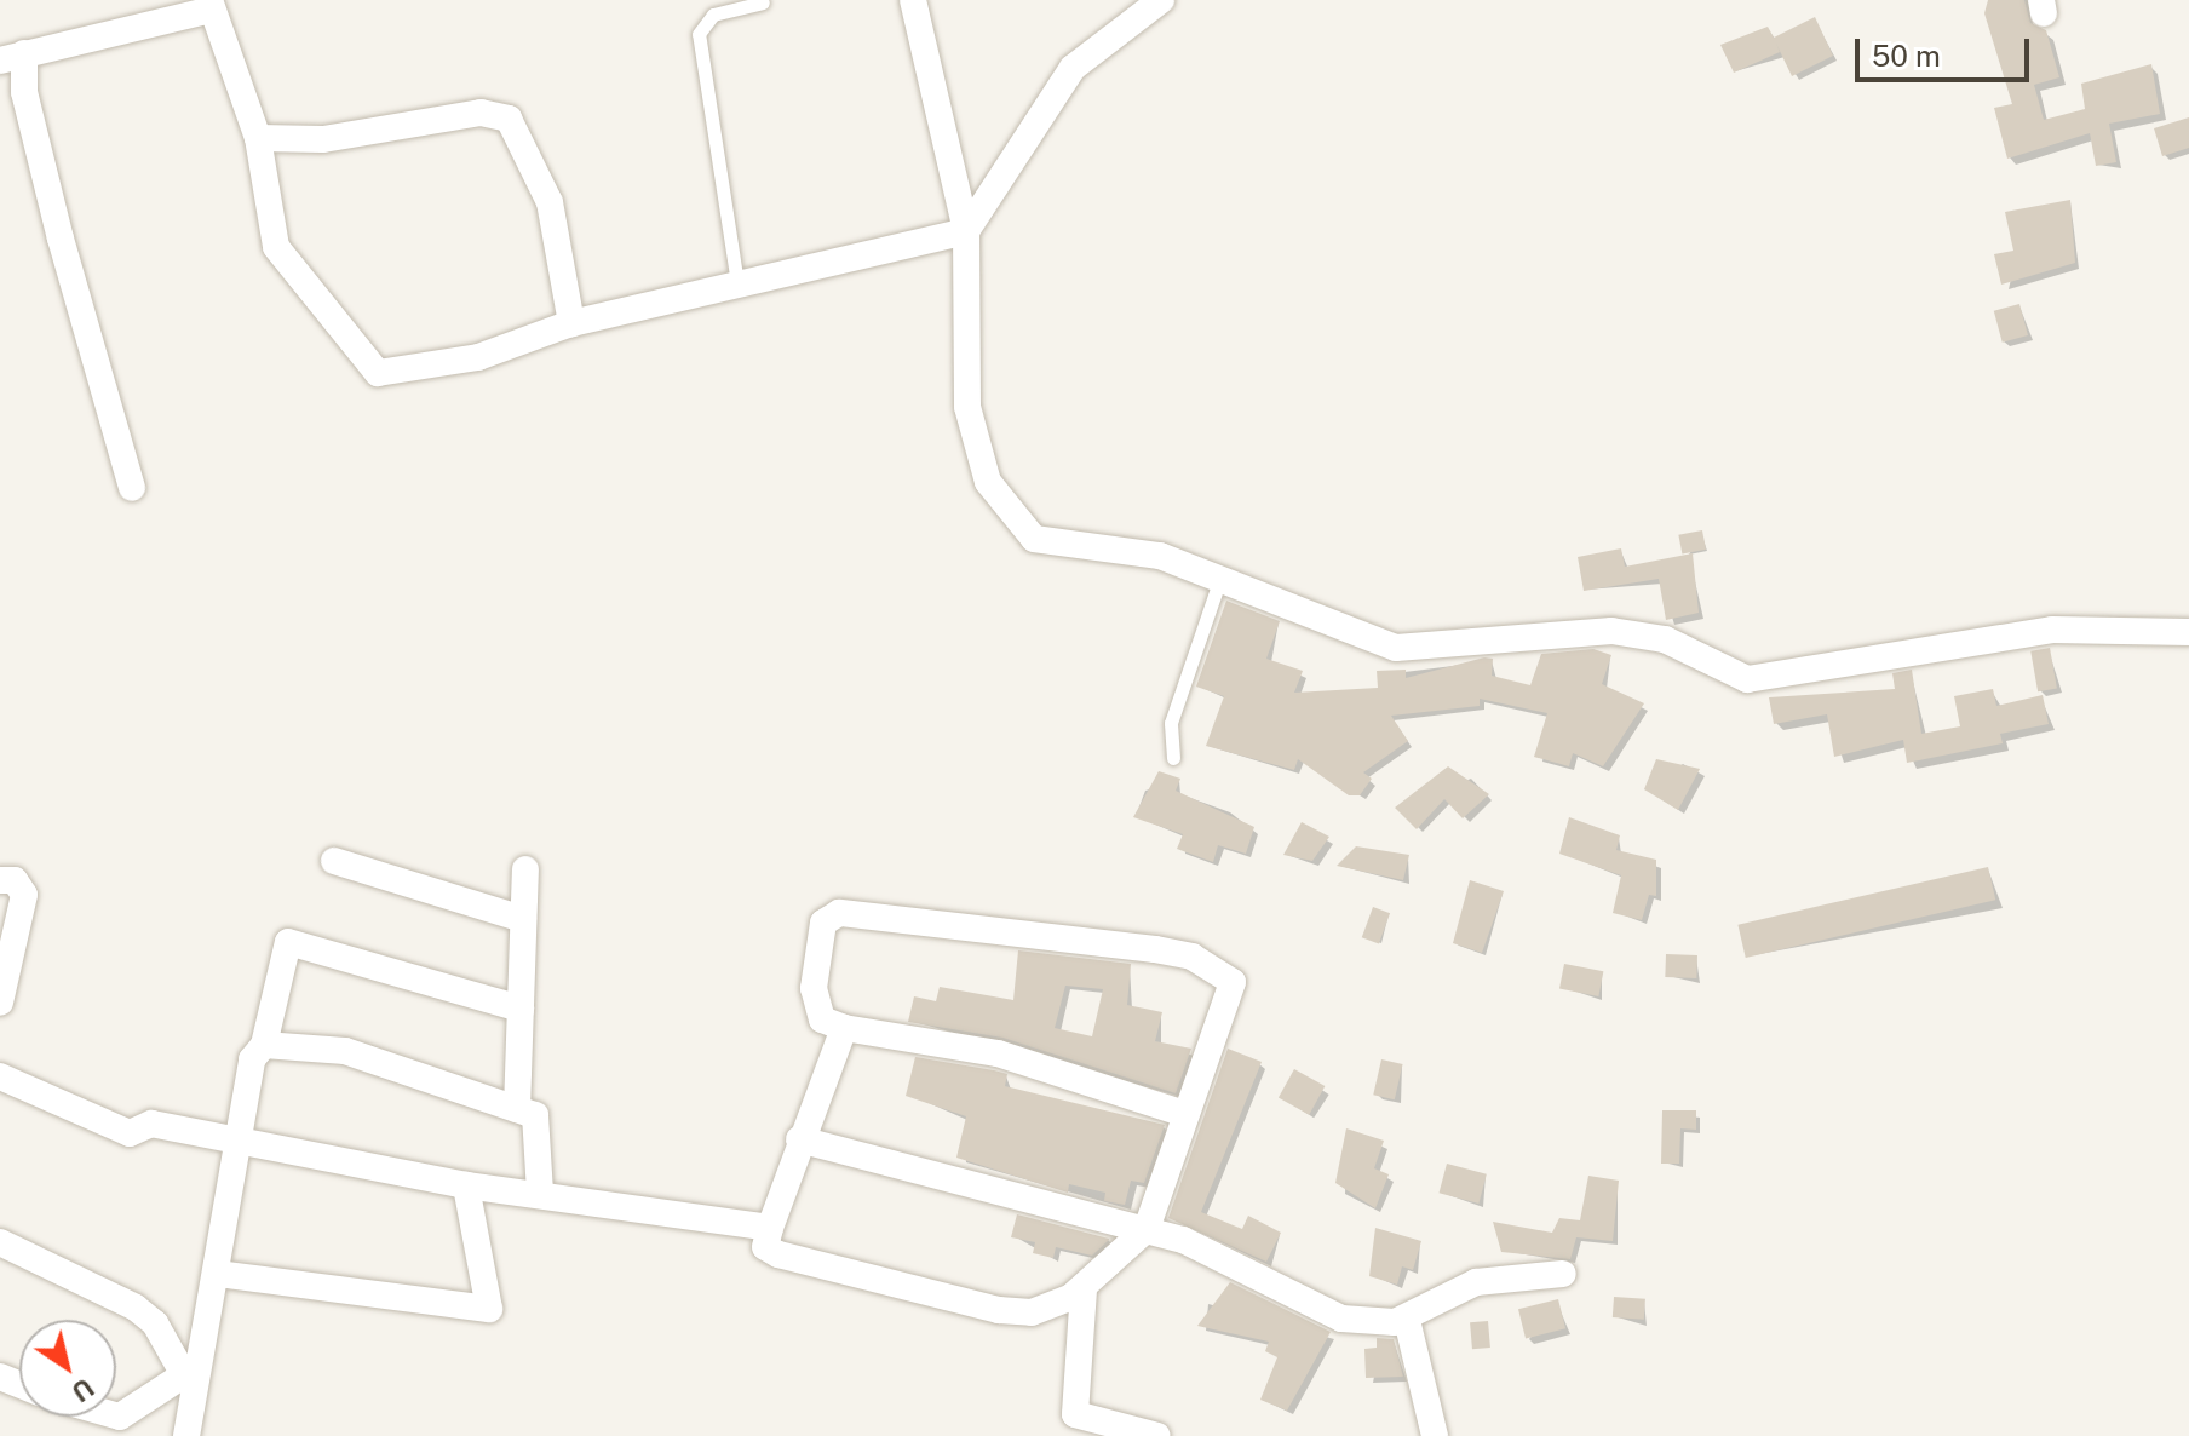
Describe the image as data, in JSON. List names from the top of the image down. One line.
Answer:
{"scale_bar":"50 m","north":"bottom right"}
